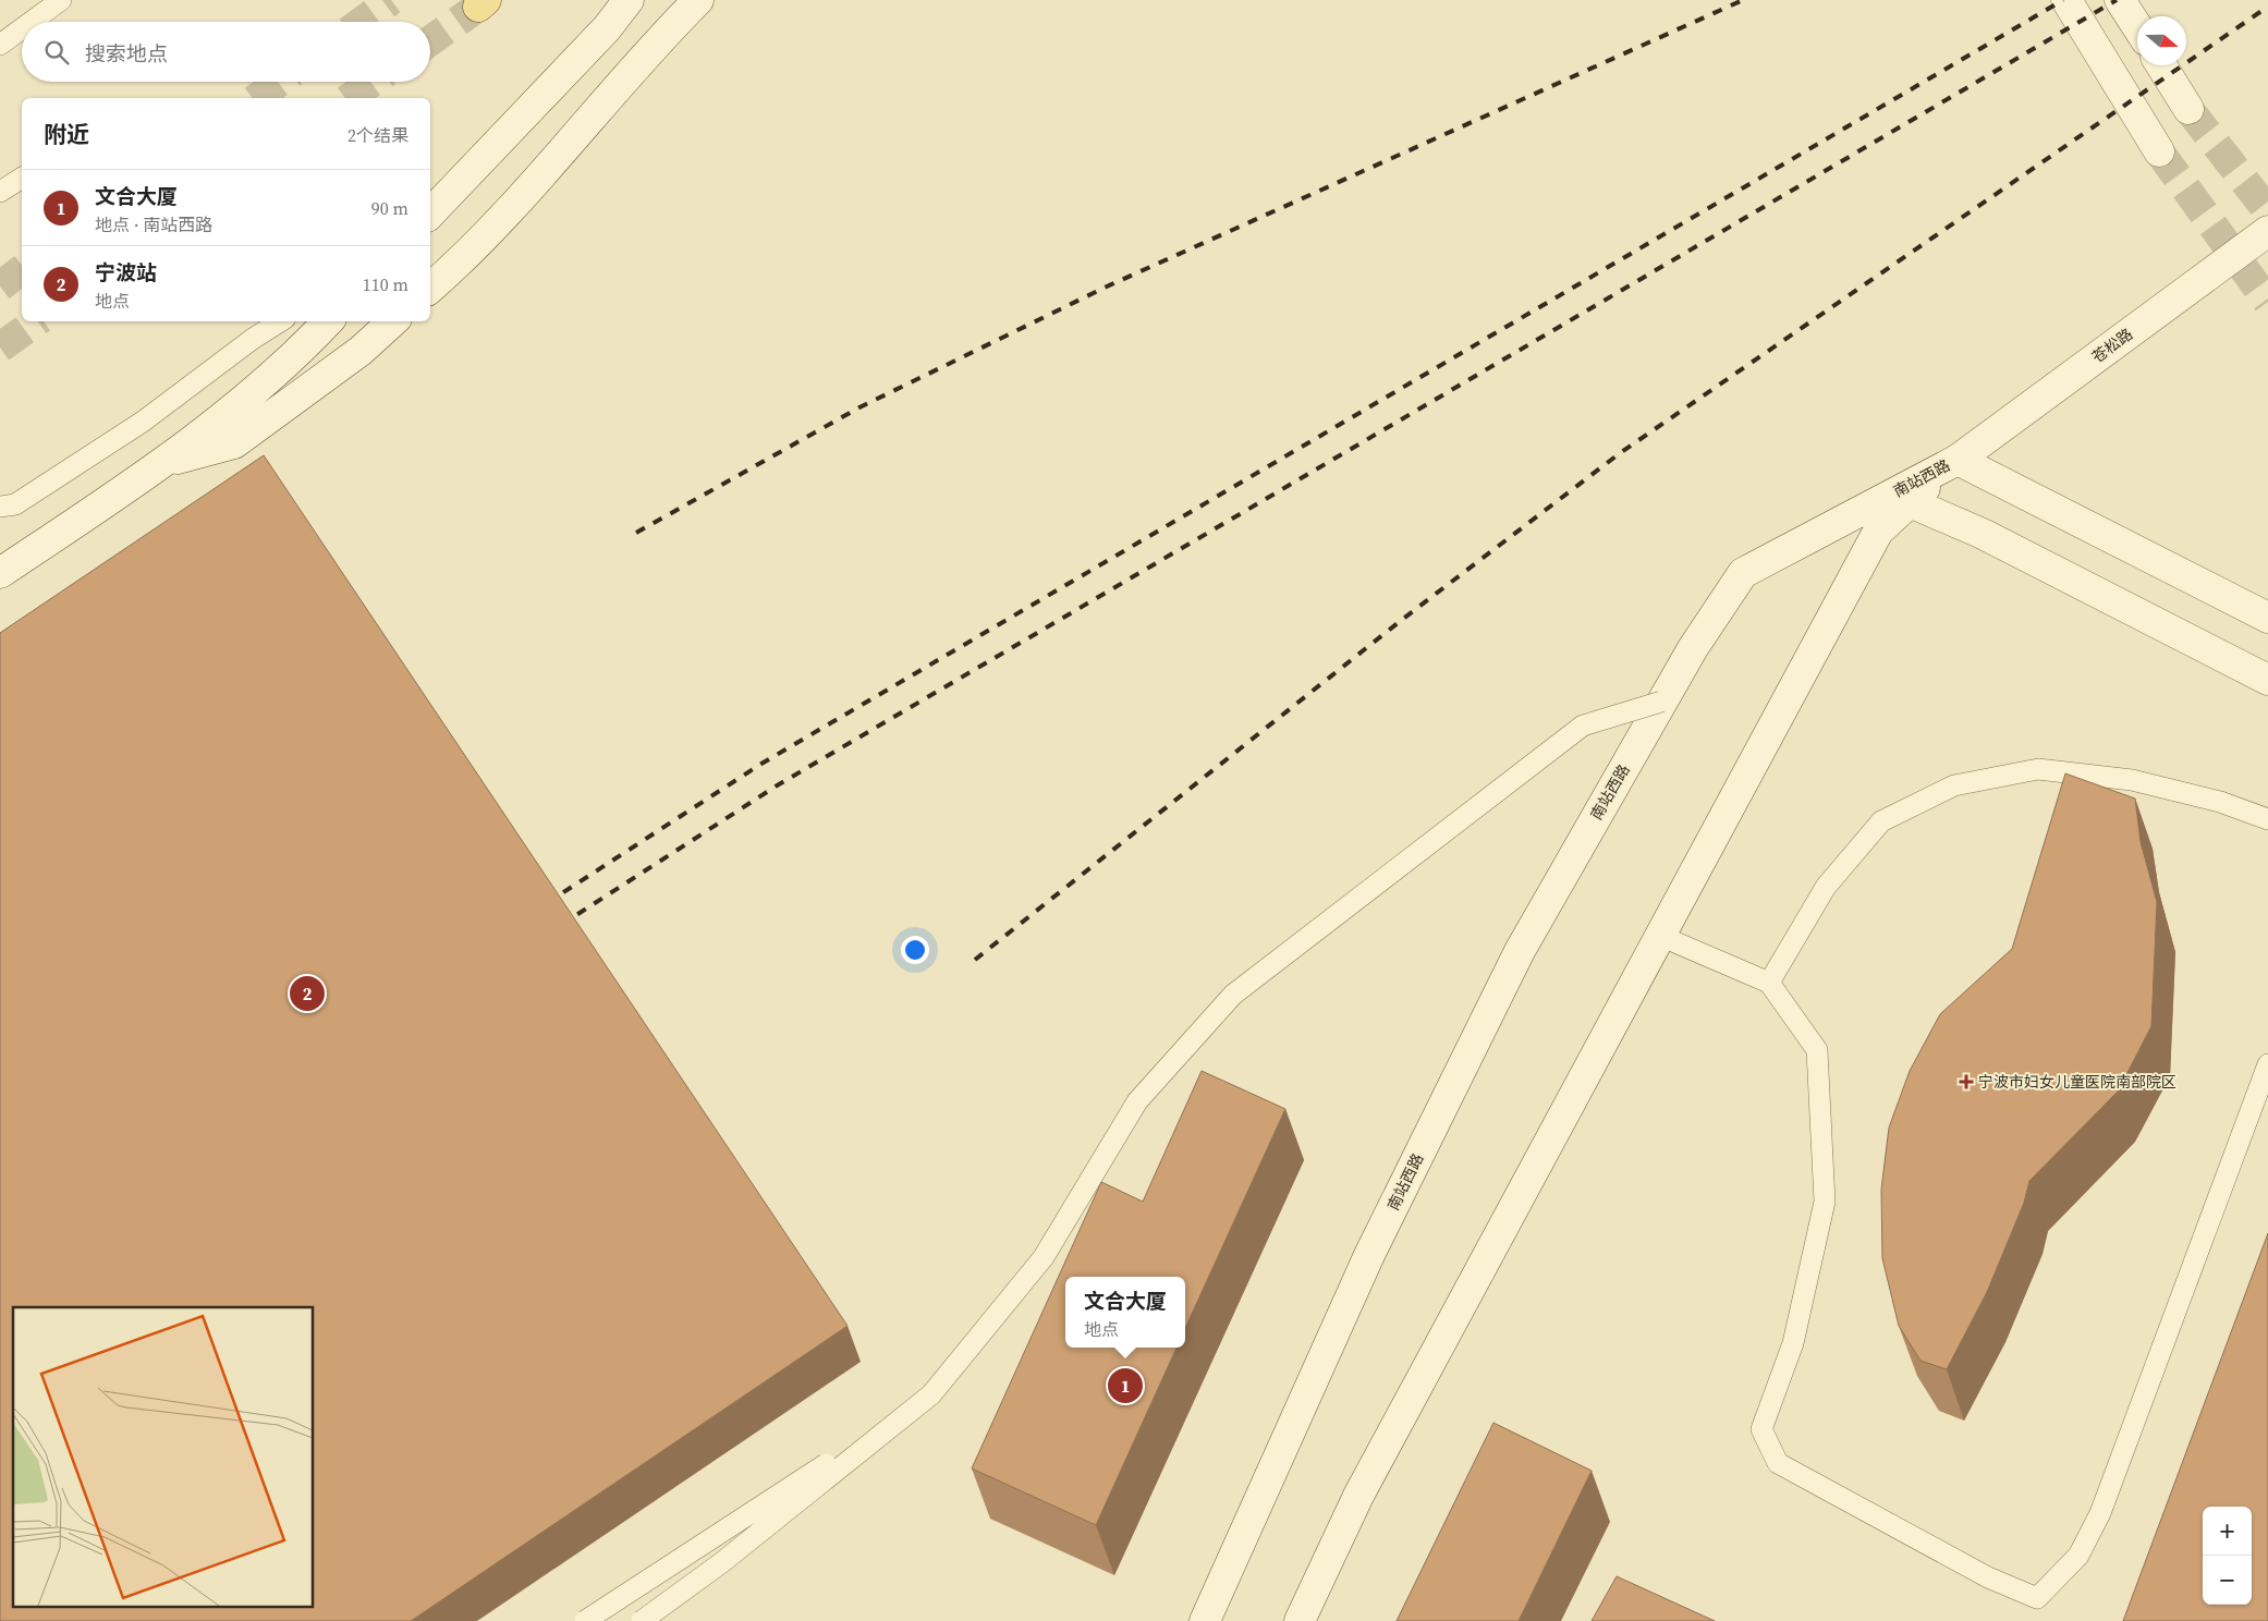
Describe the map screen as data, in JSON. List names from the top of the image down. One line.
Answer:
{"streets":{"main road":["苍松路","南站西路"]},"crossings":[["苍松路","南站西路"]],"places":{"health":["宁波市妇女儿童医院南部院区"]},"north":"right","page":{"search":"搜索地点","heading":["附近","2个结果"],"list":[{"mark":"1","name":"文合大厦","note":"地点 · 南站西路","value":"90 m"},{"mark":"2","name":"宁波站","note":"地点","value":"110 m"}],"pins":["2","1"],"popup":["文合大厦","地点"],"map_buttons":["+","−"]}}
